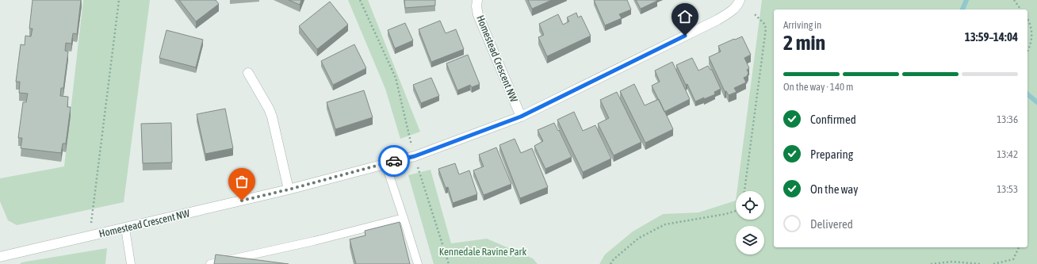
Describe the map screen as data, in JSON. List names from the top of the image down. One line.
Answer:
{"streets":{"street":["Homestead Crescent NW"]},"parks":["Kennedale Ravine Park"],"page":{"heading":["2 min","Arriving in","13:59–14:04"],"bar":"On the way · 140 m","list":[["Confirmed","13:36"],["Preparing","13:42"],["On the way","13:53"],"Delivered"]}}
